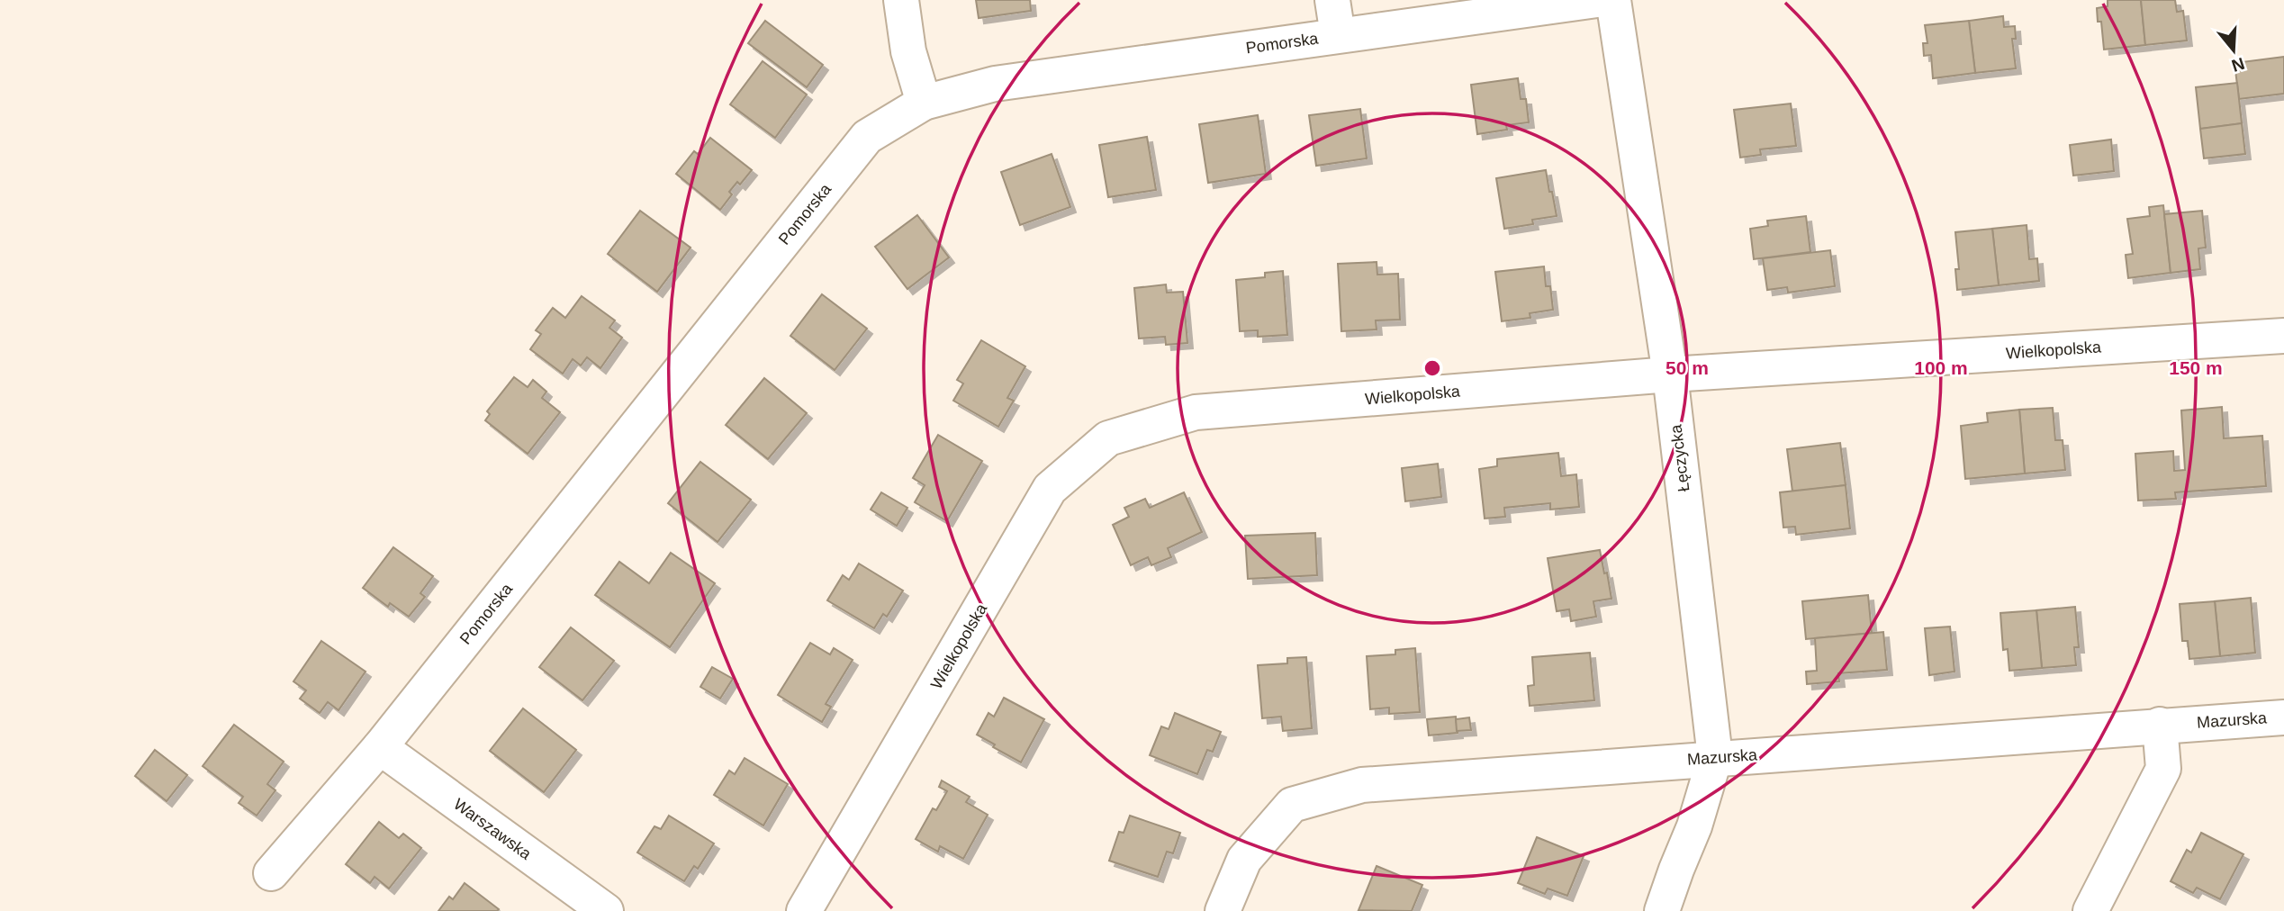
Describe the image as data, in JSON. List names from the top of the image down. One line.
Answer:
{"streets":{"street":["Pomorska","Wielkopolska","Łęczycka","Mazurska","Warszawska"]},"crossings":[["Pomorska","Warszawska"],["Wielkopolska","Łęczycka"],["Łęczycka","Mazurska"]],"north":"bottom","rings":["50 m","100 m","150 m"]}
